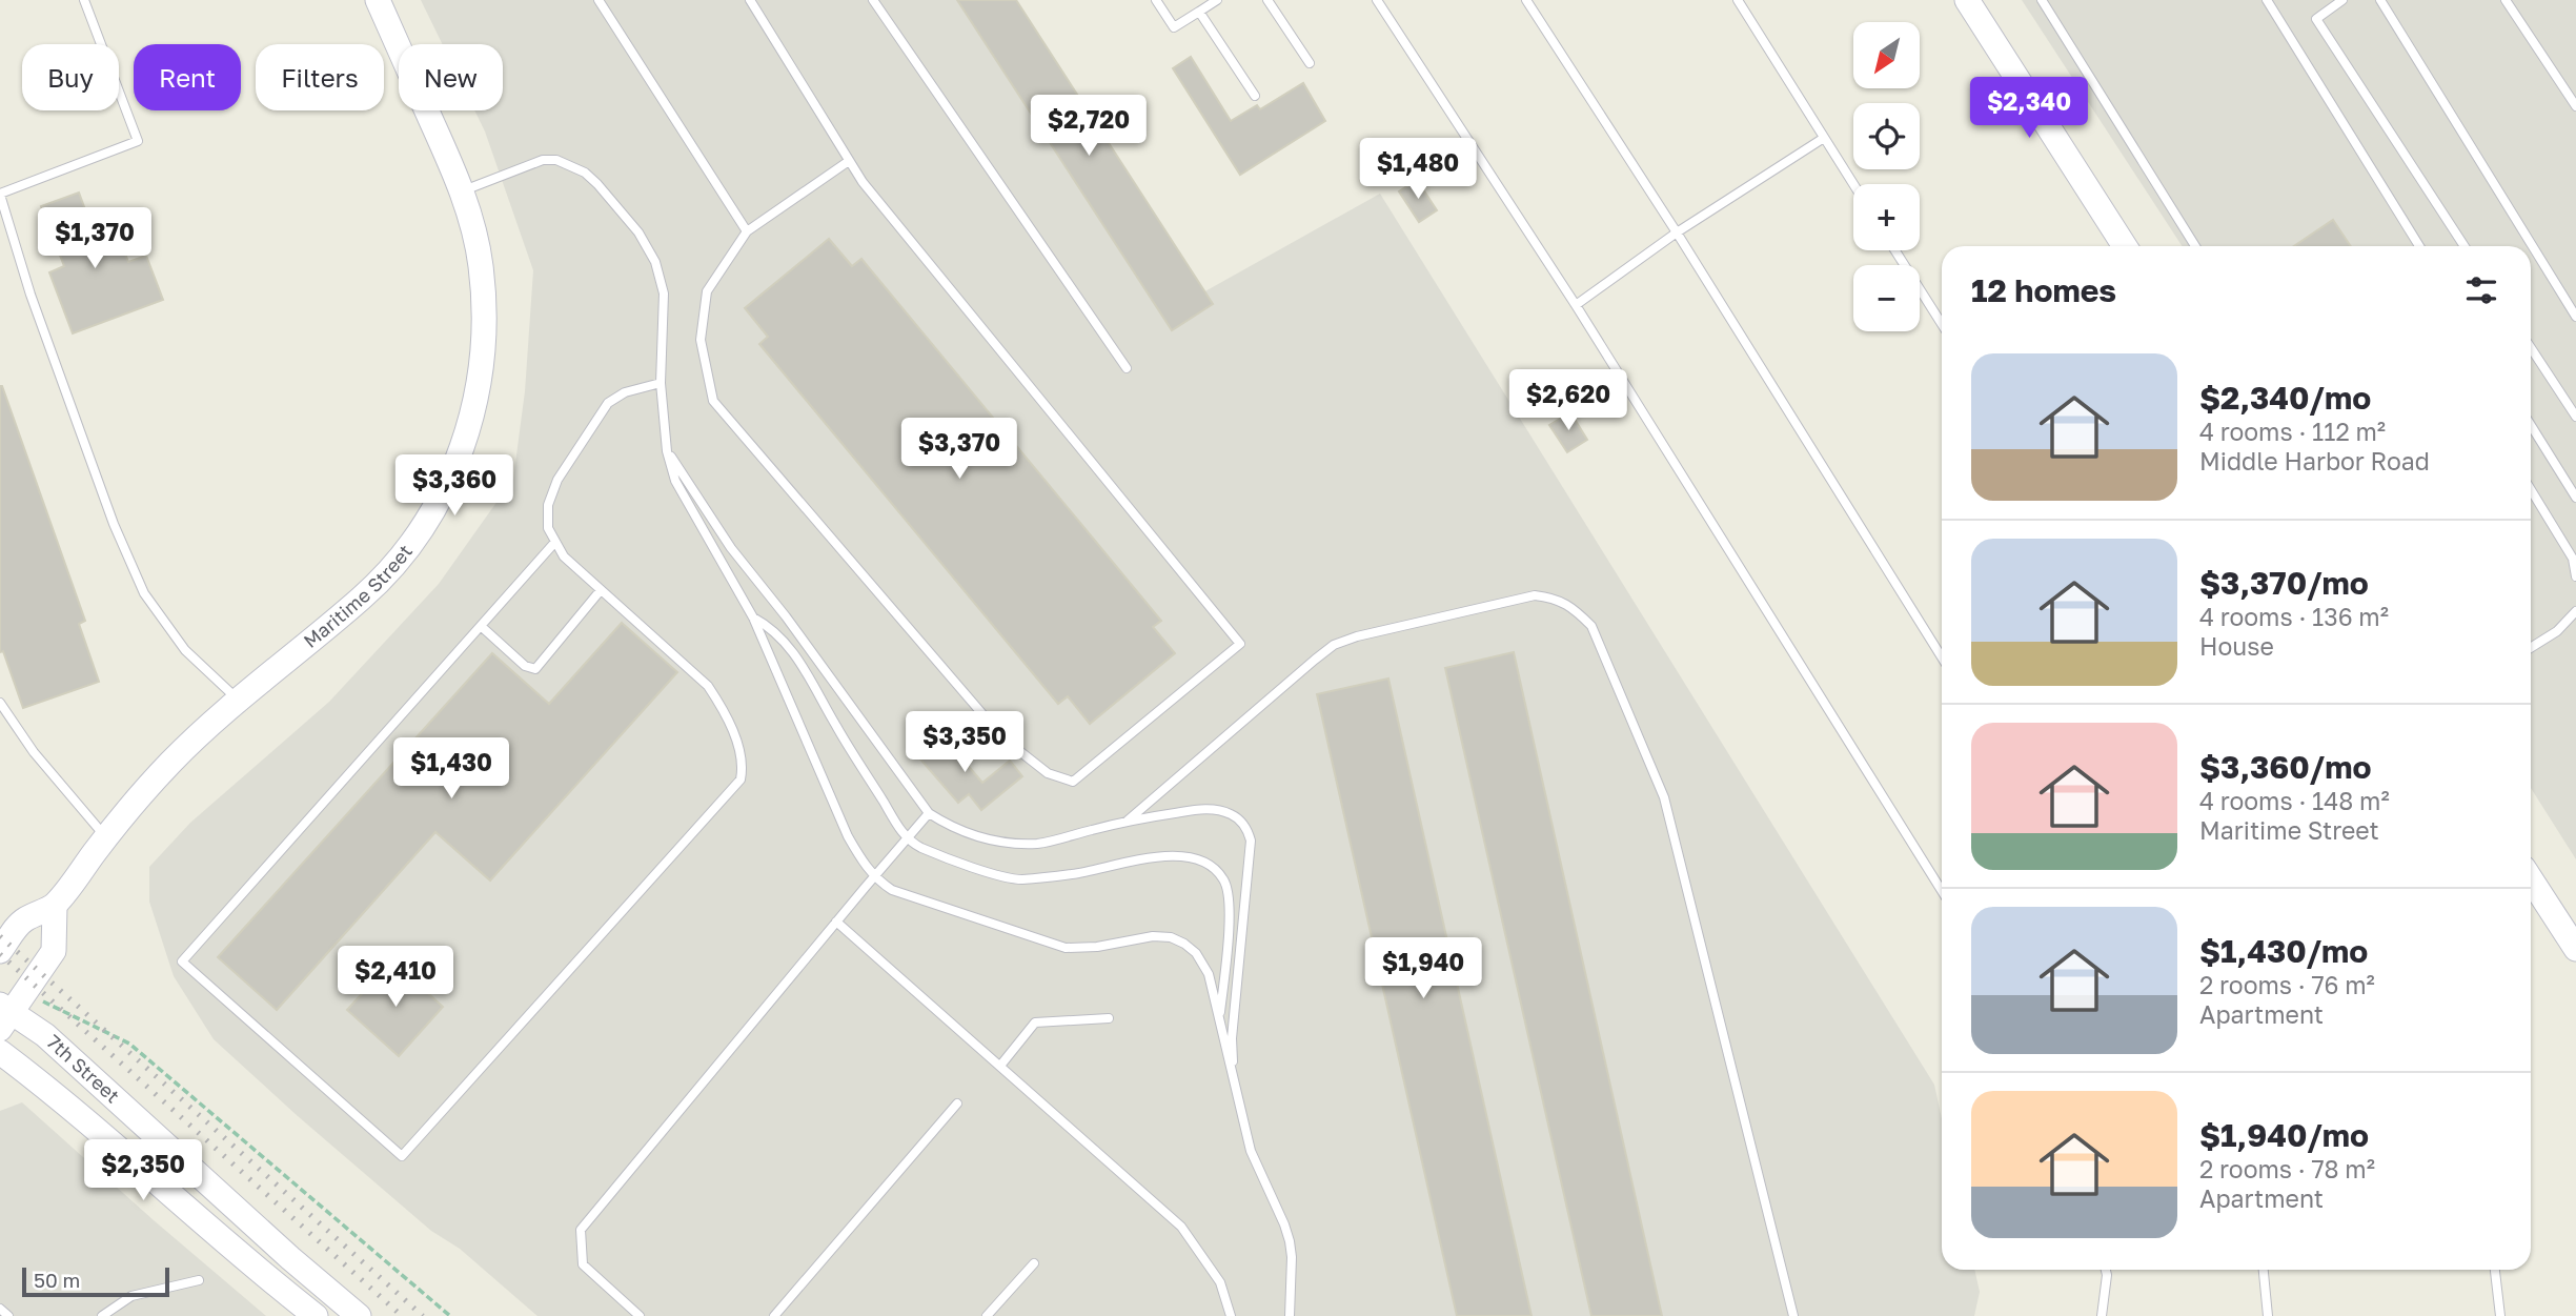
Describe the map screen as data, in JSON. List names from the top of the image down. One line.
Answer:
{"streets":{"street":["Maritime Street","7th Street"]},"scale_bar":"50 m","north":"bottom left","page":{"map_buttons":["+","−"],"chip":["Buy","Rent","Filters","New"],"price":["$2,340","$2,720","$1,480","$1,370","$2,620","$3,370","$3,360","$3,350","$1,430","$1,940","$2,410","$2,350"],"heading":"12 homes","list":[{"name":"$2,340/mo","note":"4 rooms · 112 m² · Middle Harbor Road"},{"name":"$3,370/mo","note":"4 rooms · 136 m² · House"},{"name":"$3,360/mo","note":"4 rooms · 148 m² · Maritime Street"},{"name":"$1,430/mo","note":"2 rooms · 76 m² · Apartment"},{"name":"$1,940/mo","note":"2 rooms · 78 m² · Apartment"}],"scale":"50 m"}}
